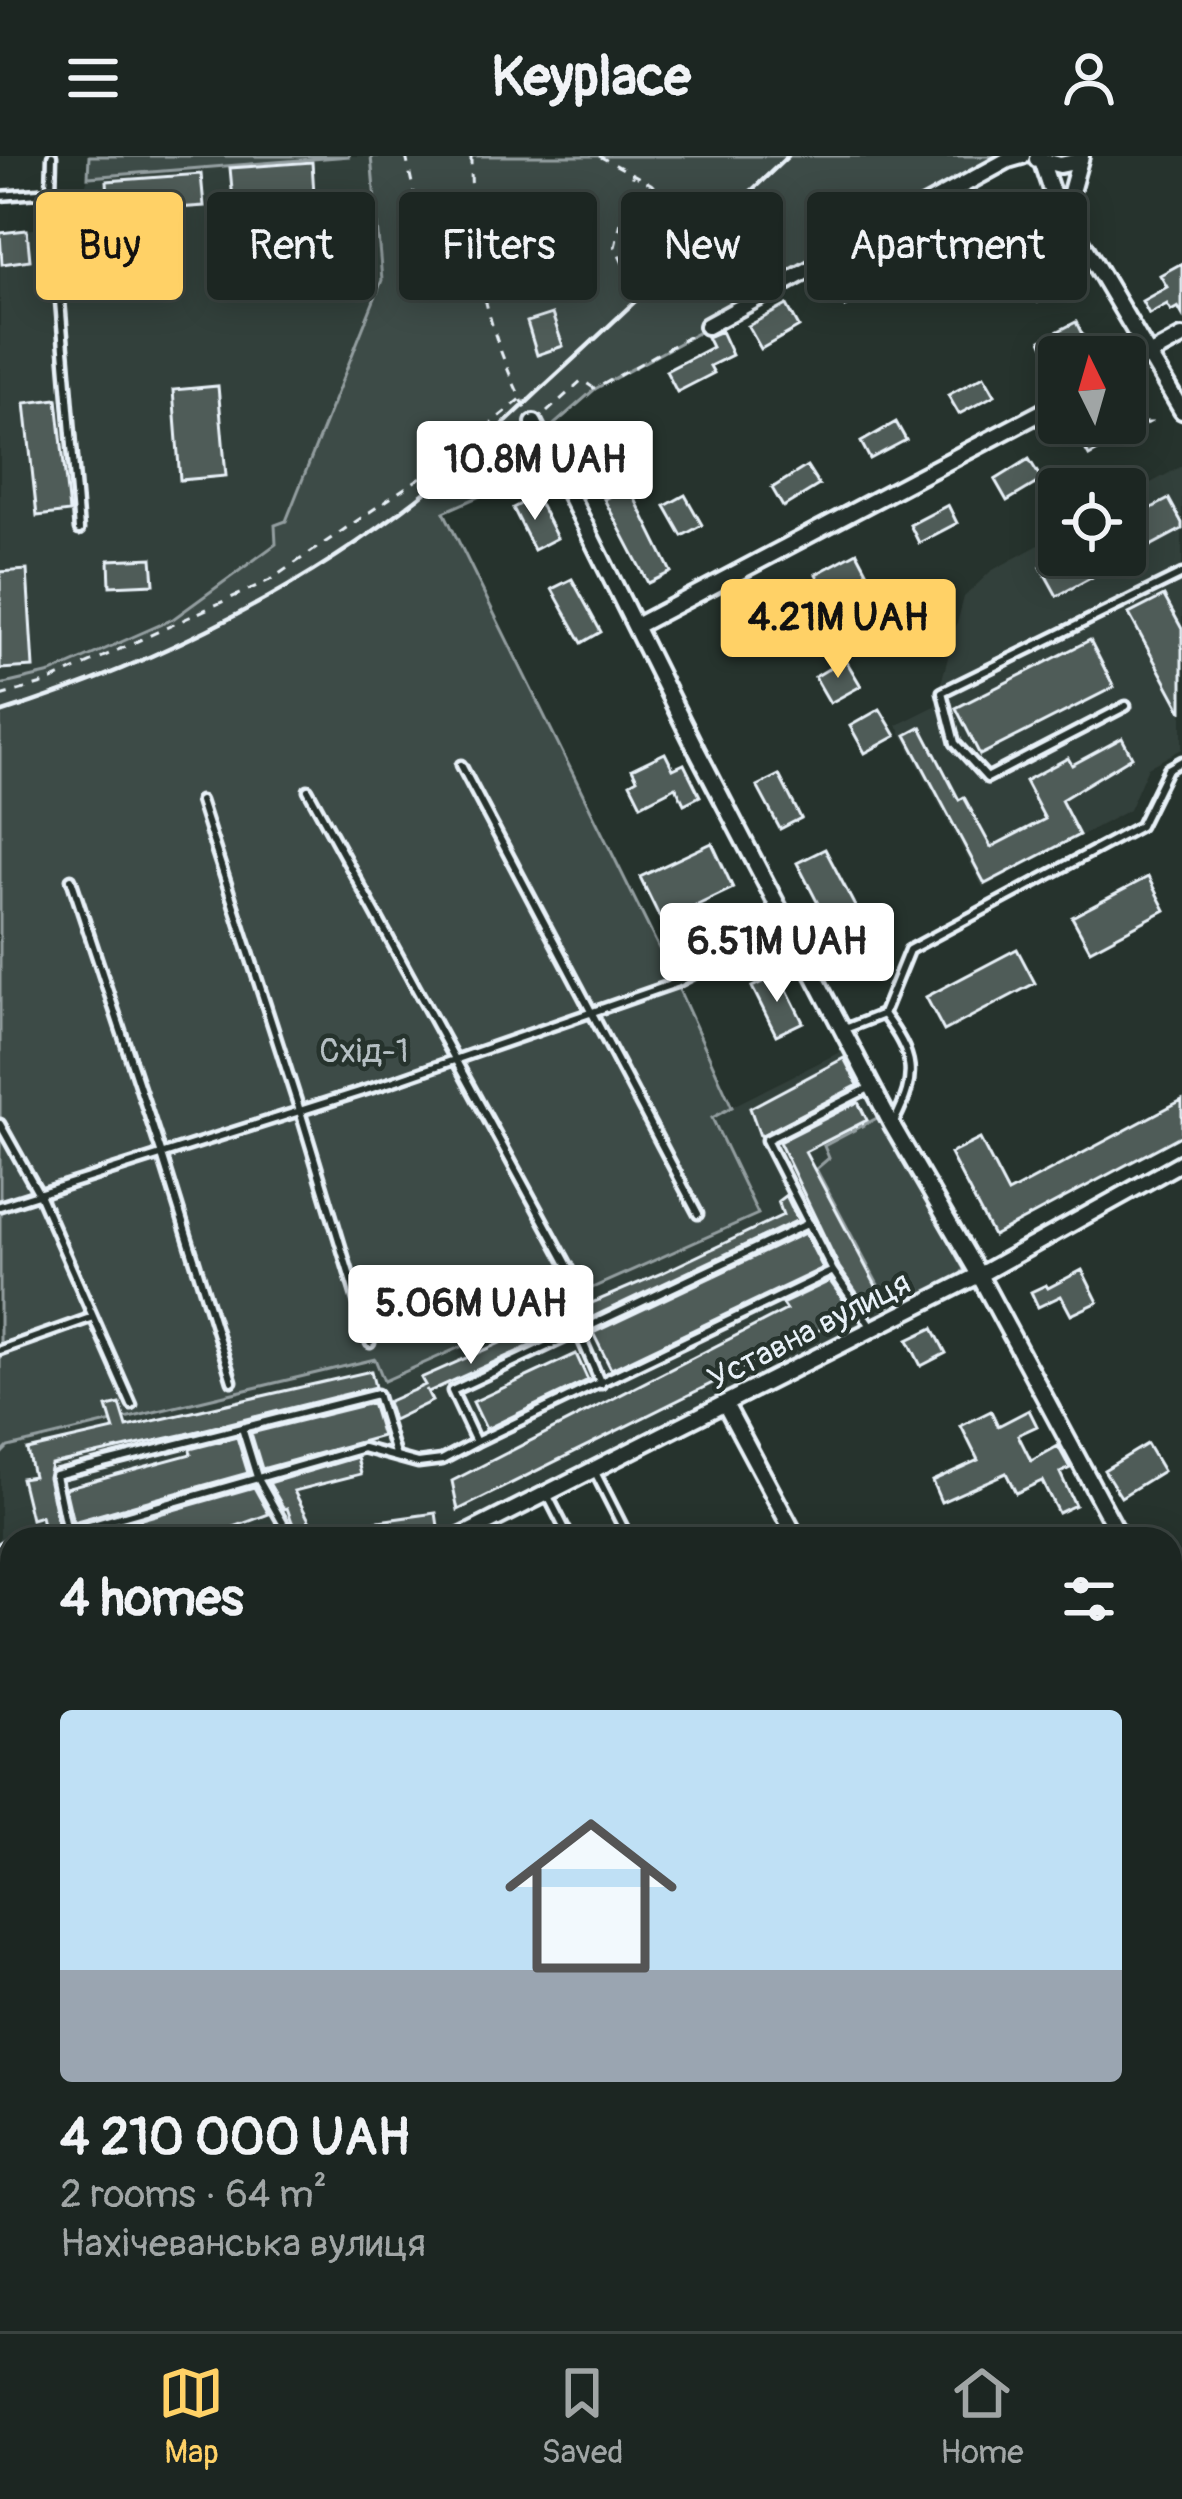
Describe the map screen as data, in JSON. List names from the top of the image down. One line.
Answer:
{"streets":{"street":["Уставна вулиця"]},"parks":["Схід-1"],"north":"top","page":{"header":"Keyplace","chip":["Buy","Rent","Filters","New","Apartment"],"price":["10.8M UAH","4.21M UAH","6.51M UAH","5.06M UAH"],"heading":"4 homes","list":[{"name":"4 210 000 UAH","note":"2 rooms · 64 m² · Нахічеванська вулиця"}],"tabs":["Map","Saved","Home"]}}
